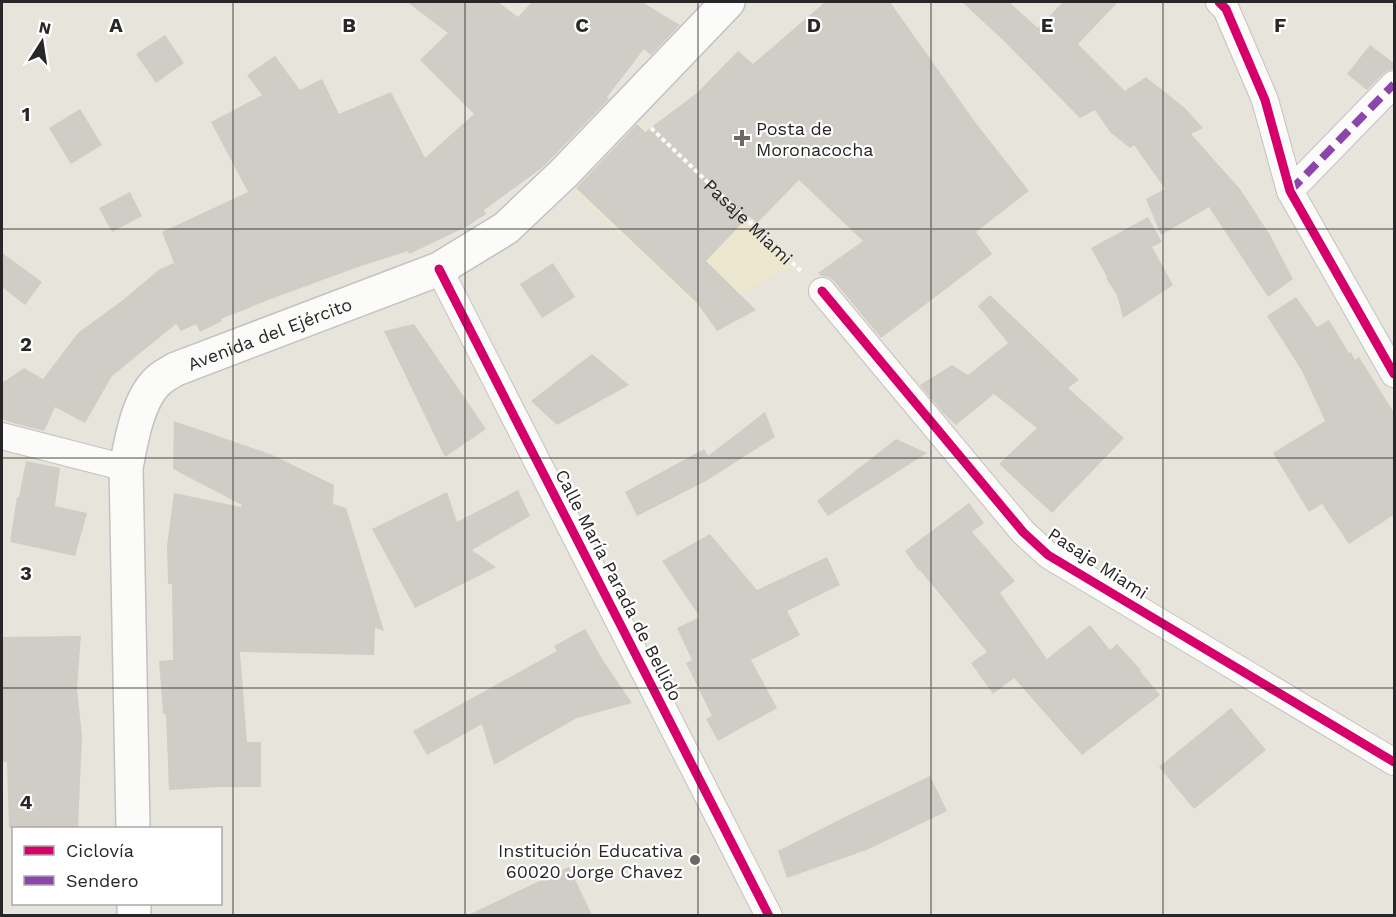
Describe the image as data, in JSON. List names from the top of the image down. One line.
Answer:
{"streets":{"main road":["Avenida del Ejército"],"street":["Pasaje Miami","Calle María Parada de Bellido"]},"crossings":[["Pasaje Miami","Avenida del Ejército"],["Avenida del Ejército","Calle María Parada de Bellido"]],"places":{"health":["Posta de Moronacocha"],"other":["Institución Educativa 60020 Jorge Chavez"]},"legend":["Ciclovía","Sendero"],"north":"top","grid":{"columns":["A","B","C","D","E","F"],"rows":["1","2","3","4"]}}
